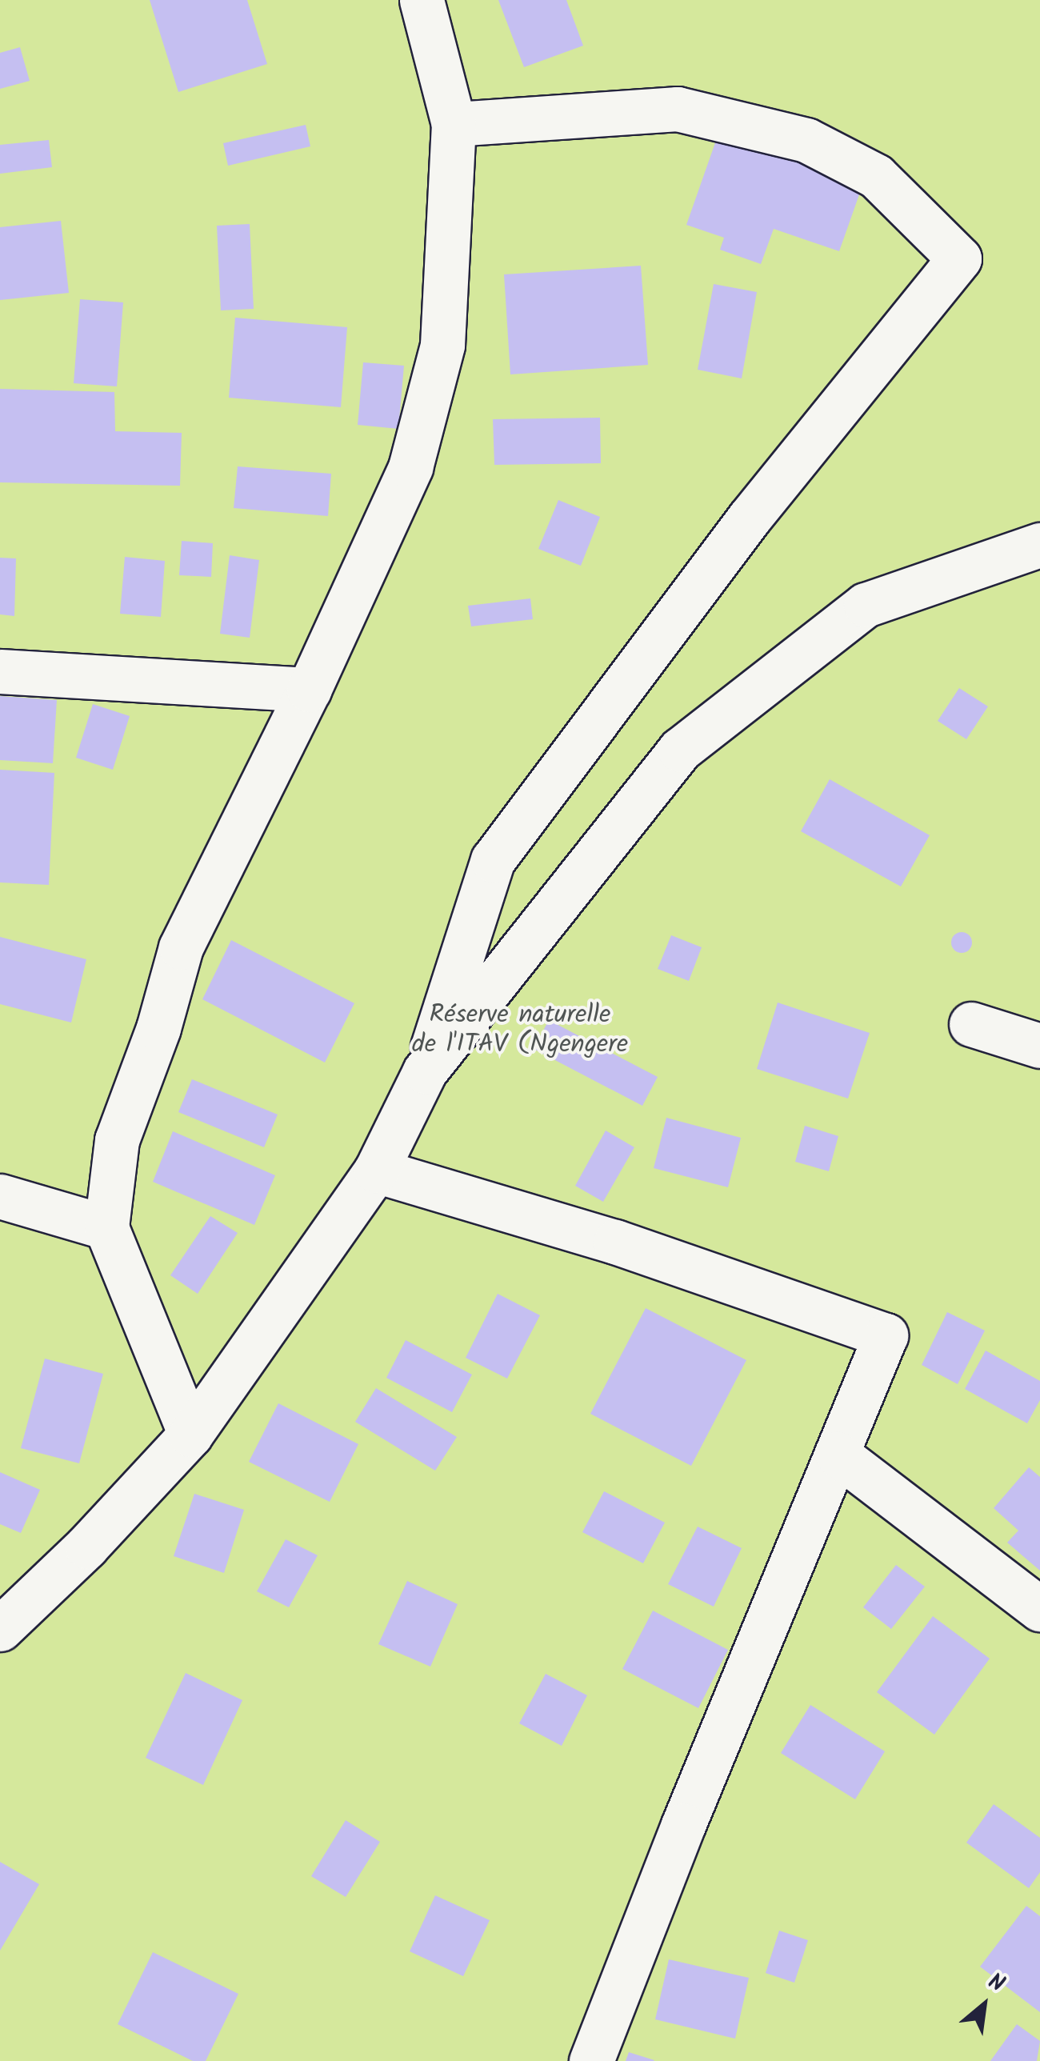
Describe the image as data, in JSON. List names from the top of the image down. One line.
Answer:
{"parks":["Réserve naturelle de l'ITAV (Ngengere"],"north":"top right"}
